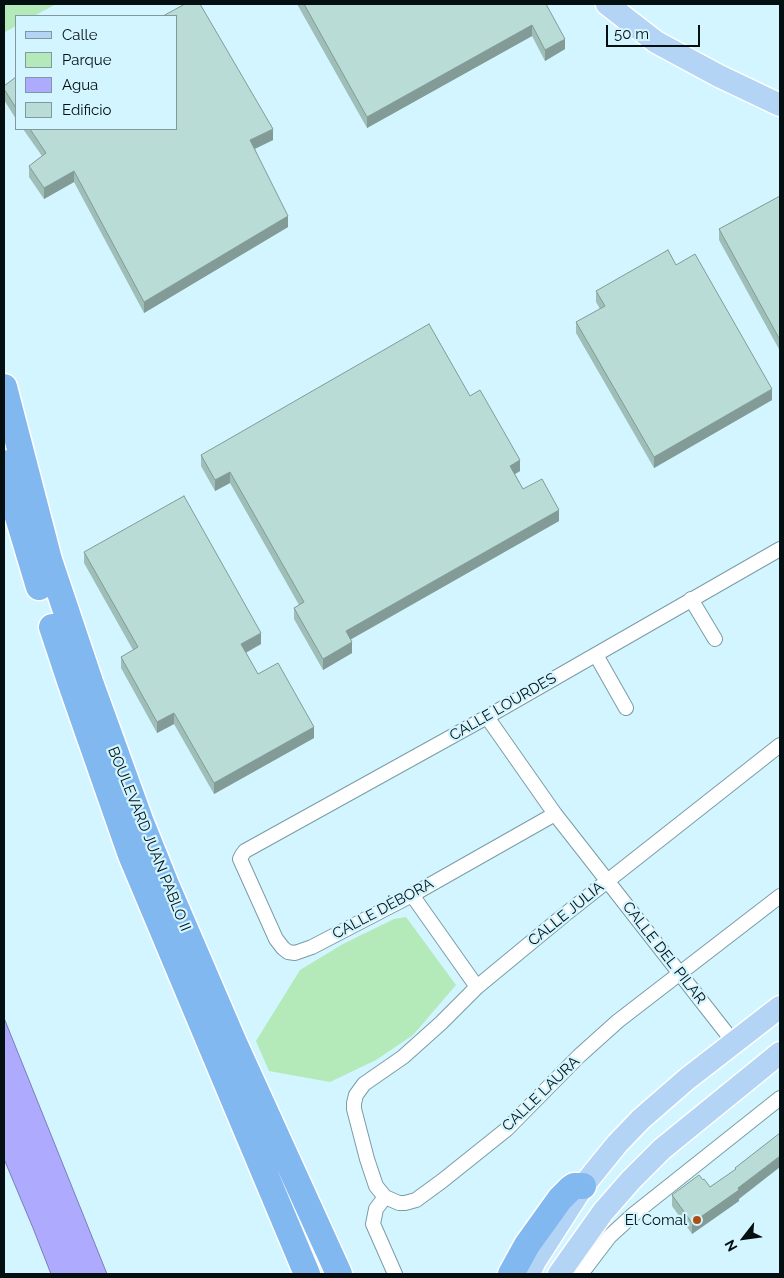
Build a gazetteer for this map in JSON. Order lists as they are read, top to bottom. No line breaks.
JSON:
{"streets":{"highway":["BOULEVARD JUAN PABLO II"],"street":["CALLE LOURDES","CALLE DÉBORA","CALLE JULIA","CALLE DEL PILAR","CALLE LAURA"]},"crossings":[["CALLE LOURDES","CALLE DÉBORA"],["CALLE LOURDES","CALLE DEL PILAR"],["CALLE DÉBORA","CALLE DEL PILAR"],["CALLE JULIA","CALLE DEL PILAR"],["CALLE JULIA","CALLE LAURA"],["CALLE DEL PILAR","CALLE LAURA"]],"places":["El Comal"],"legend":["Calle","Parque","Agua","Edificio"],"scale_bar":"50 m","north":"bottom left"}
